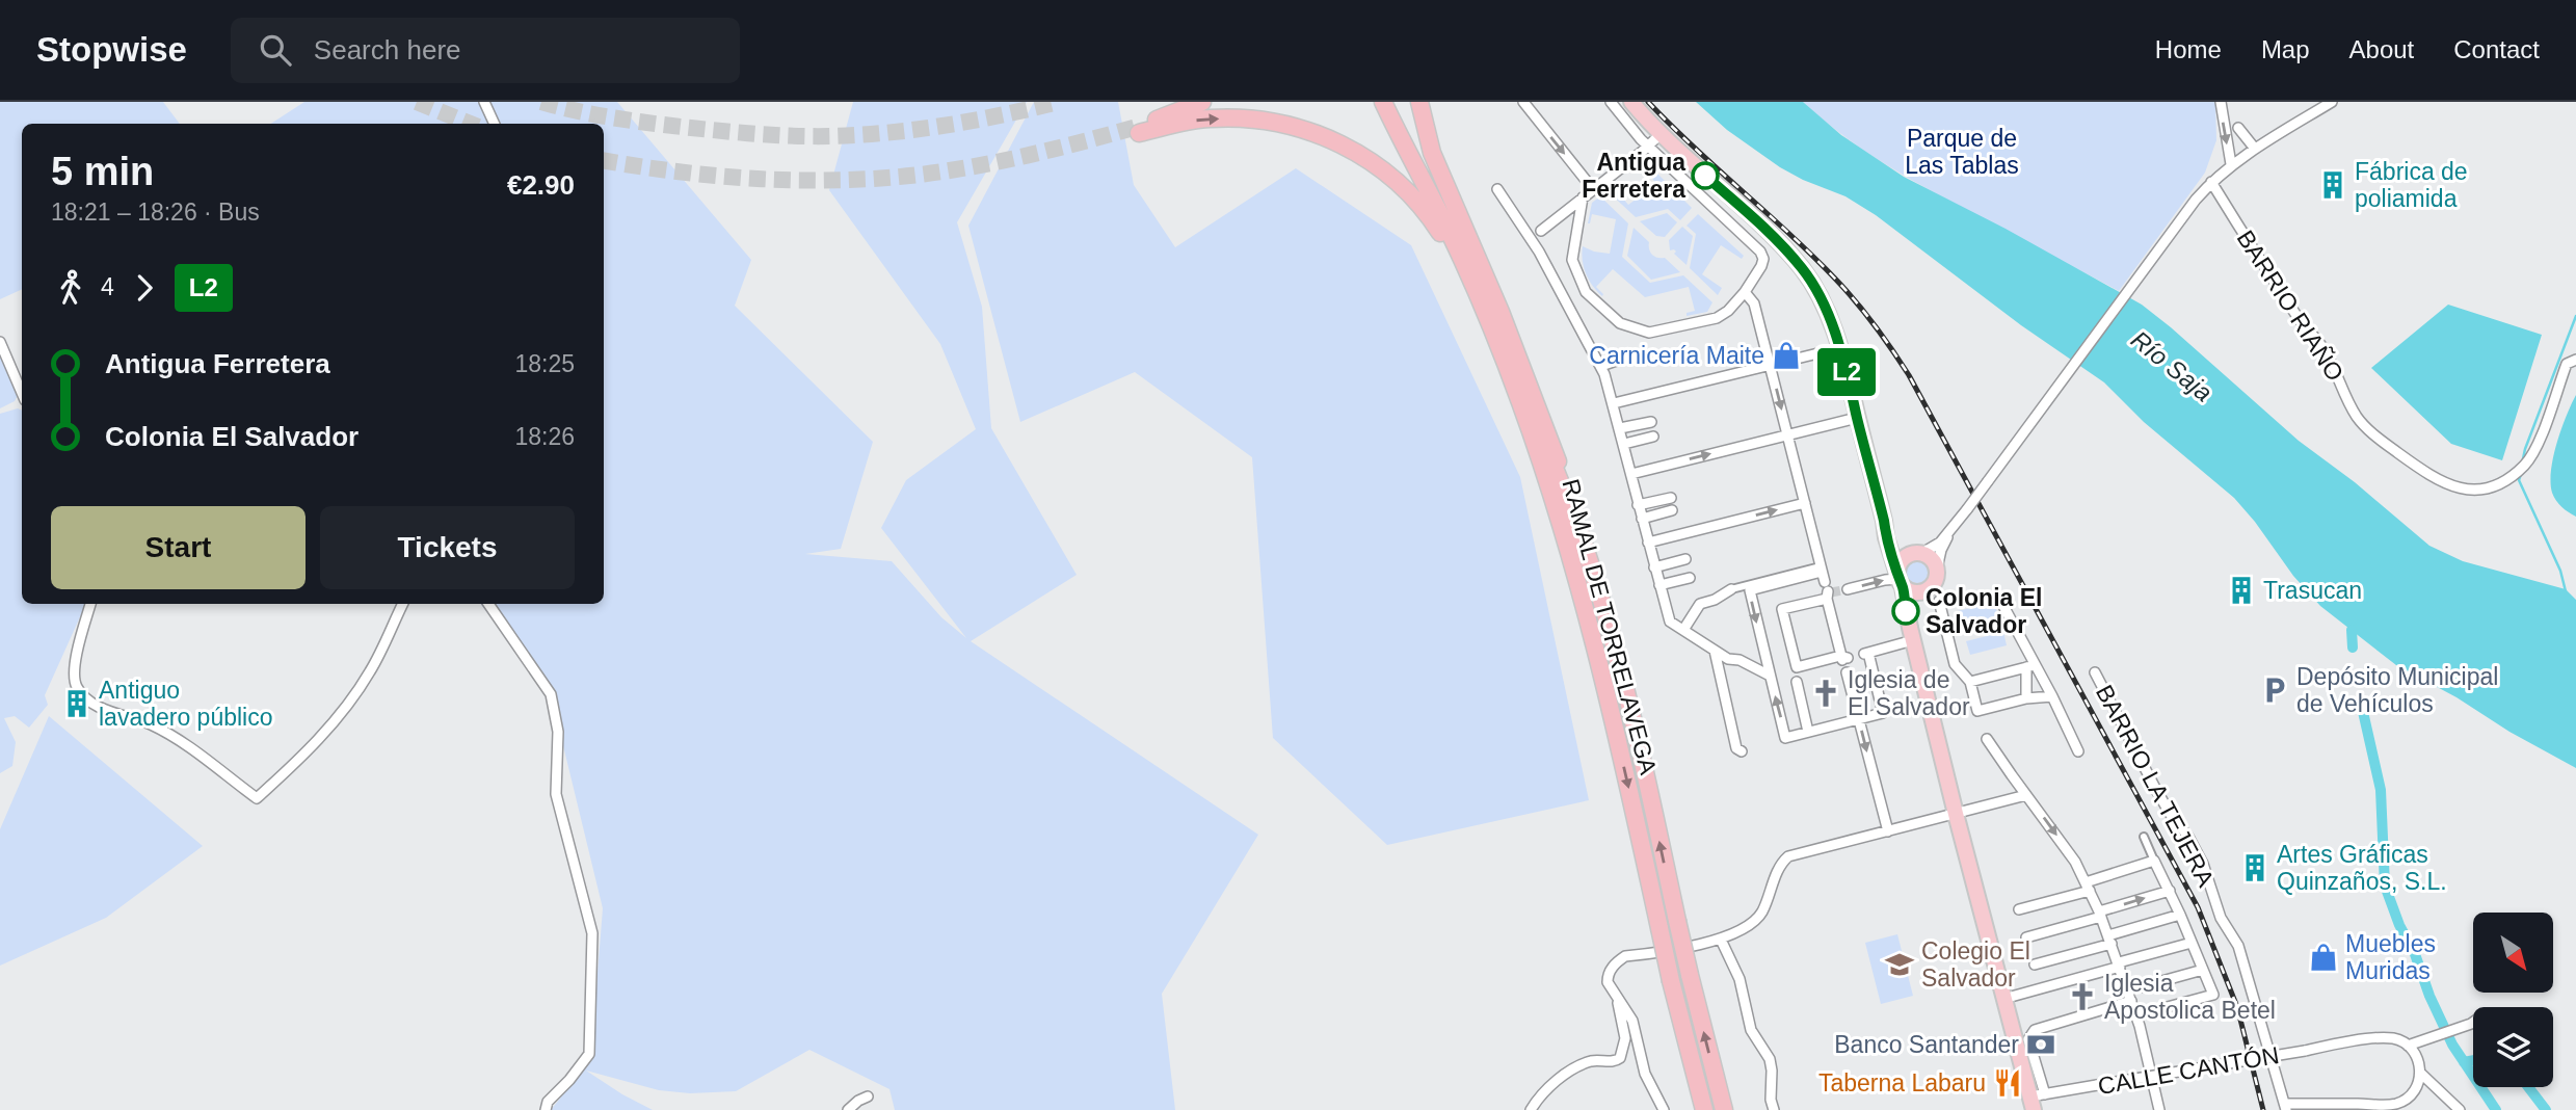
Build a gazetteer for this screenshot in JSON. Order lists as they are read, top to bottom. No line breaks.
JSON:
{"streets":{"highway":["RAMAL DE TORRELAVEGA"],"street":["BARRIO RIAÑO","BARRIO LA TEJERA","CALLE CANTÓN"]},"water":["Río Saja"],"parks":["Parque de Las Tablas"],"places":{"other":["Antigua Ferretera","Colonia El Salvador"],"building":["Fábrica de poliamida","Trasucan","Antiguo lavadero público","Artes Gráficas Quinzaños, S.L."],"shop":["Carnicería Maite","Muebles Muridas"],"parking":["Depósito Municipal de Vehículos"],"church":["Iglesia de El Salvador","Iglesia Apostolica Betel"],"school or university":["Colegio El Salvador"],"bank":["Banco Santander"],"restaurant":["Taberna Labaru"]},"lines":["bus line L2"],"north":"bottom right","page":{"header":"Stopwise","search":"Search here","nav":["Home","Map","About","Contact"],"on_map":"L2","heading":["5 min","18:21 – 18:26 · Bus","€2.90"],"legs":["4","L2"],"list":[{"name":"Antigua Ferretera","value":"18:25"},{"name":"Colonia El Salvador","value":"18:26"}],"buttons":["Start","Tickets"]}}
